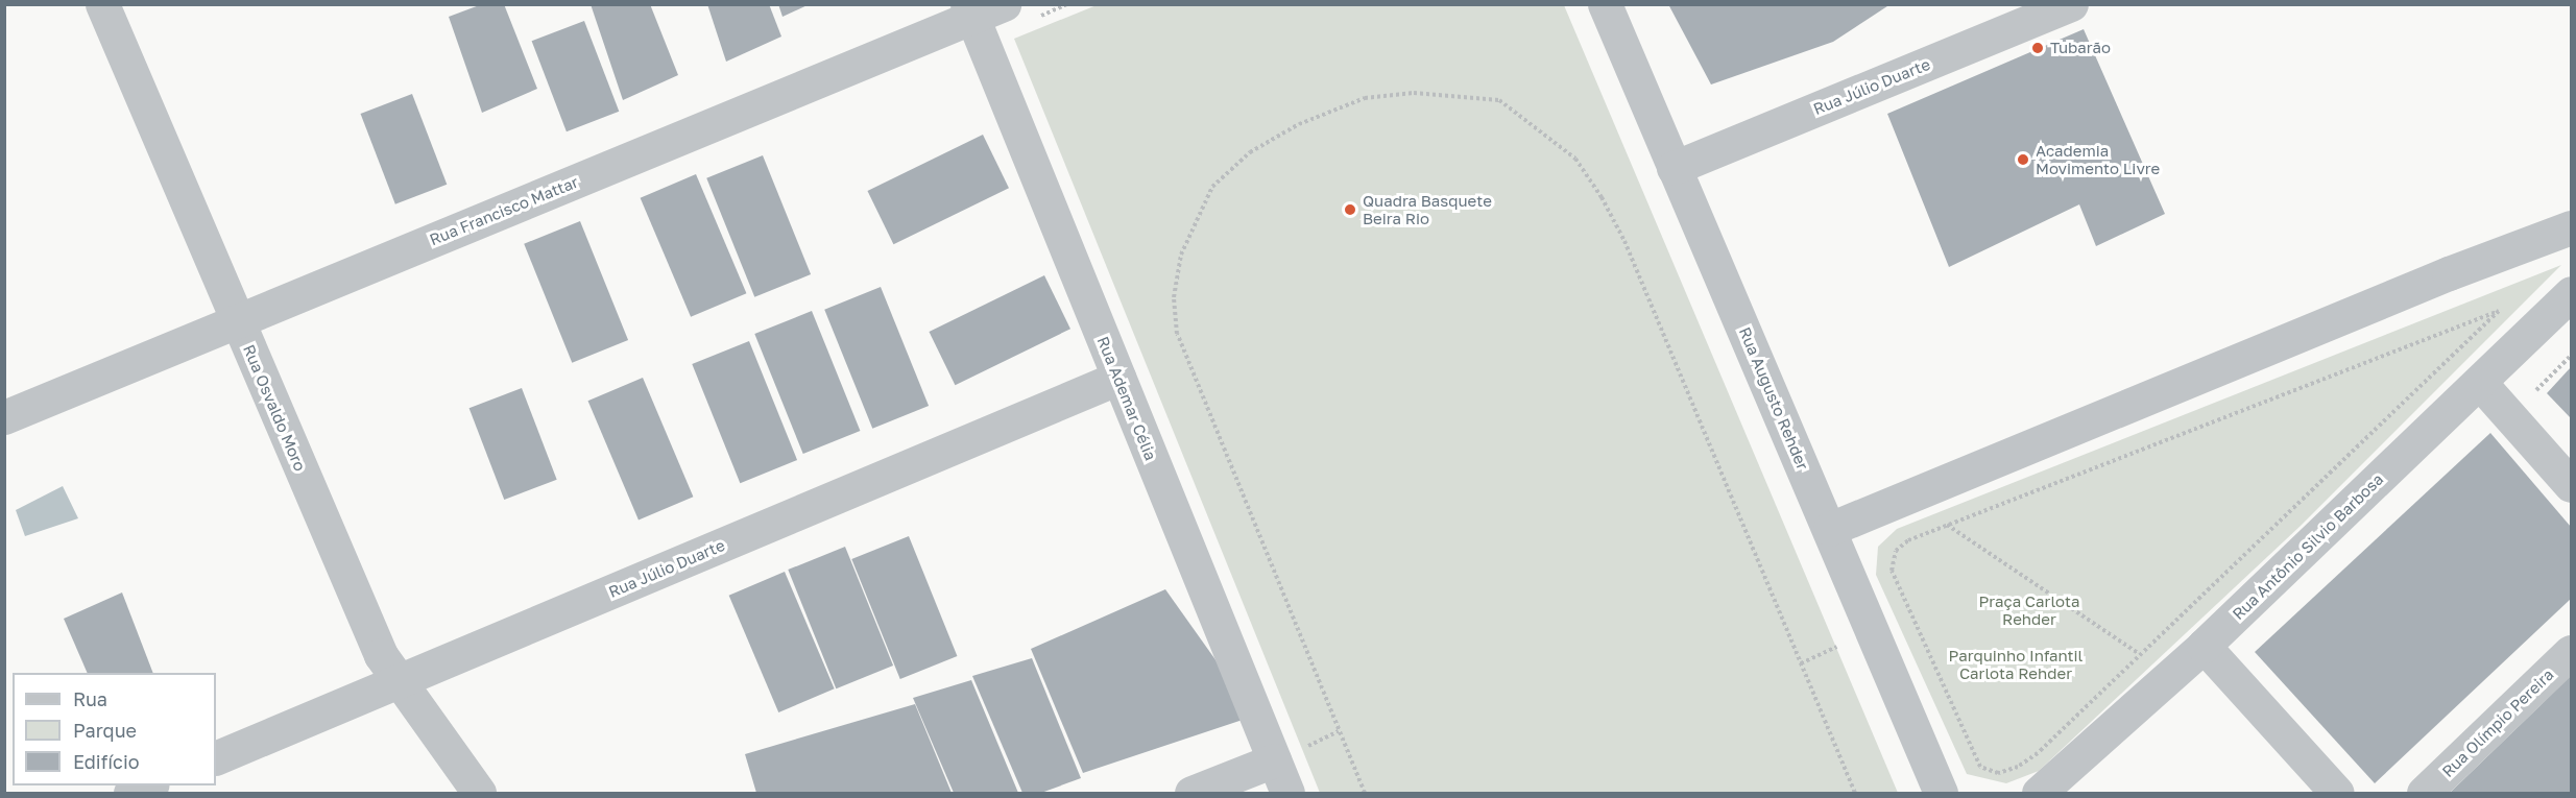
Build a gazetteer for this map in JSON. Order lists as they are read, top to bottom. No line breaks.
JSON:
{"streets":{"street":["Rua Júlio Duarte","Rua Francisco Mattar","Rua Ademar Célia","Rua Augusto Rehder","Rua Osvaldo Moro","Rua Antônio Silvio Barbosa","Rua Olímpio Pereira"]},"crossings":[["Rua Júlio Duarte","Rua Ademar Célia"],["Rua Júlio Duarte","Rua Augusto Rehder"],["Rua Júlio Duarte","Rua Osvaldo Moro"],["Rua Francisco Mattar","Rua Ademar Célia"],["Rua Francisco Mattar","Rua Osvaldo Moro"]],"parks":["Praça Carlota Rehder","Parquinho Infantil Carlota Rehder"],"places":["Tubarão","Academia Movimento Livre","Quadra Basquete Beira Rio"],"legend":["Rua","Parque","Edifício"]}
